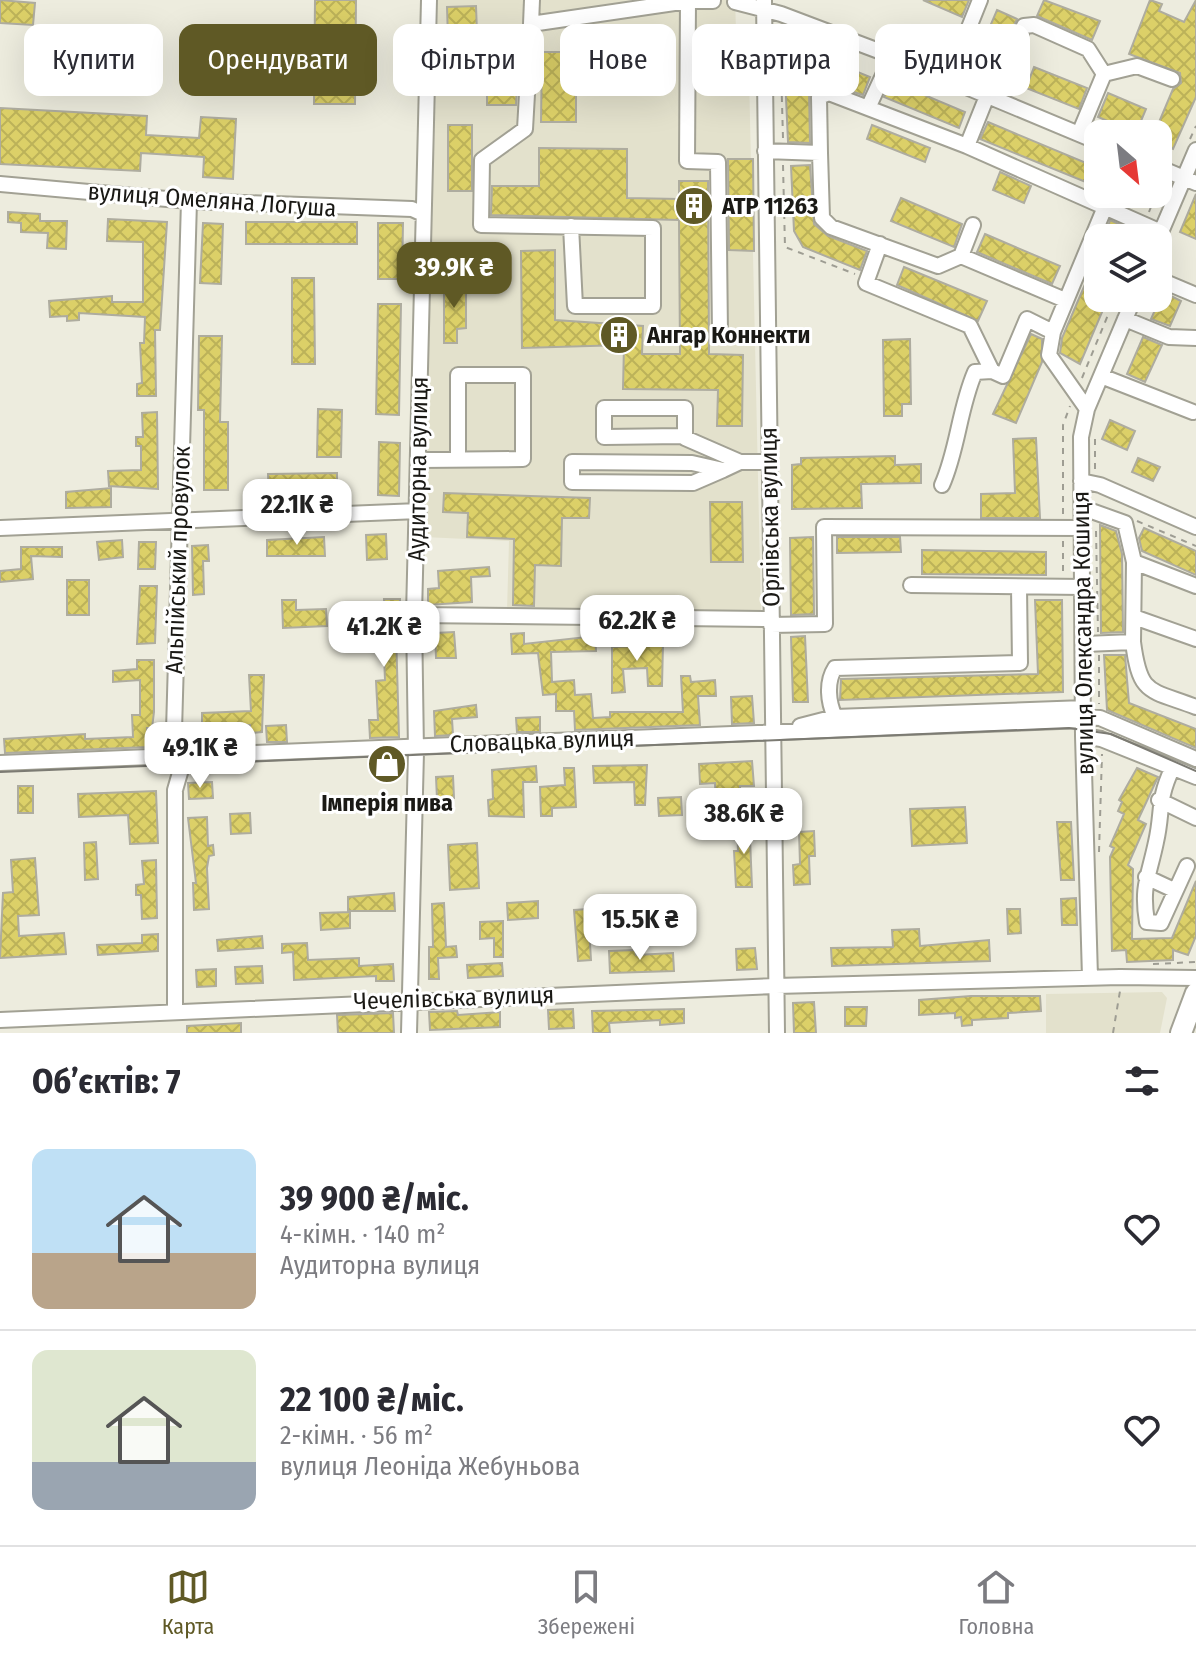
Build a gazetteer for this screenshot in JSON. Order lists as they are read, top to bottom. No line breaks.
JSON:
{"streets":{"street":["вулиця Омеляна Логуша","Аудиторна вулиця","Орлівська вулиця","Альпійський провулок","вулиця Олександра Кошиця","Словацька вулиця","Чечелівська вулиця"]},"crossings":[["вулиця Омеляна Логуша","Аудиторна вулиця"],["вулиця Омеляна Логуша","Альпійський провулок"],["Аудиторна вулиця","Словацька вулиця"],["Аудиторна вулиця","Чечелівська вулиця"],["Орлівська вулиця","Словацька вулиця"],["Орлівська вулиця","Чечелівська вулиця"],["Альпійський провулок","Словацька вулиця"],["Альпійський провулок","Чечелівська вулиця"],["вулиця Олександра Кошиця","Словацька вулиця"],["вулиця Олександра Кошиця","Чечелівська вулиця"]],"places":{"building":["ATP 11263","Ангар Коннекти"],"shop":["Імперія пива"]},"north":"bottom right","page":{"chip":["Купити","Орендувати","Фільтри","Нове","Квартира","Будинок"],"price":["39.9K ₴","22.1K ₴","62.2K ₴","41.2K ₴","49.1K ₴","38.6K ₴","15.5K ₴"],"heading":"Об’єктів: 7","list":[{"name":"39 900 ₴/міс.","note":"4-кімн. · 140 m² · Аудиторна вулиця"},{"name":"22 100 ₴/міс.","note":"2-кімн. · 56 m² · вулиця Леоніда Жебуньова"}],"tabs":["Карта","Збережені","Головна"]}}
